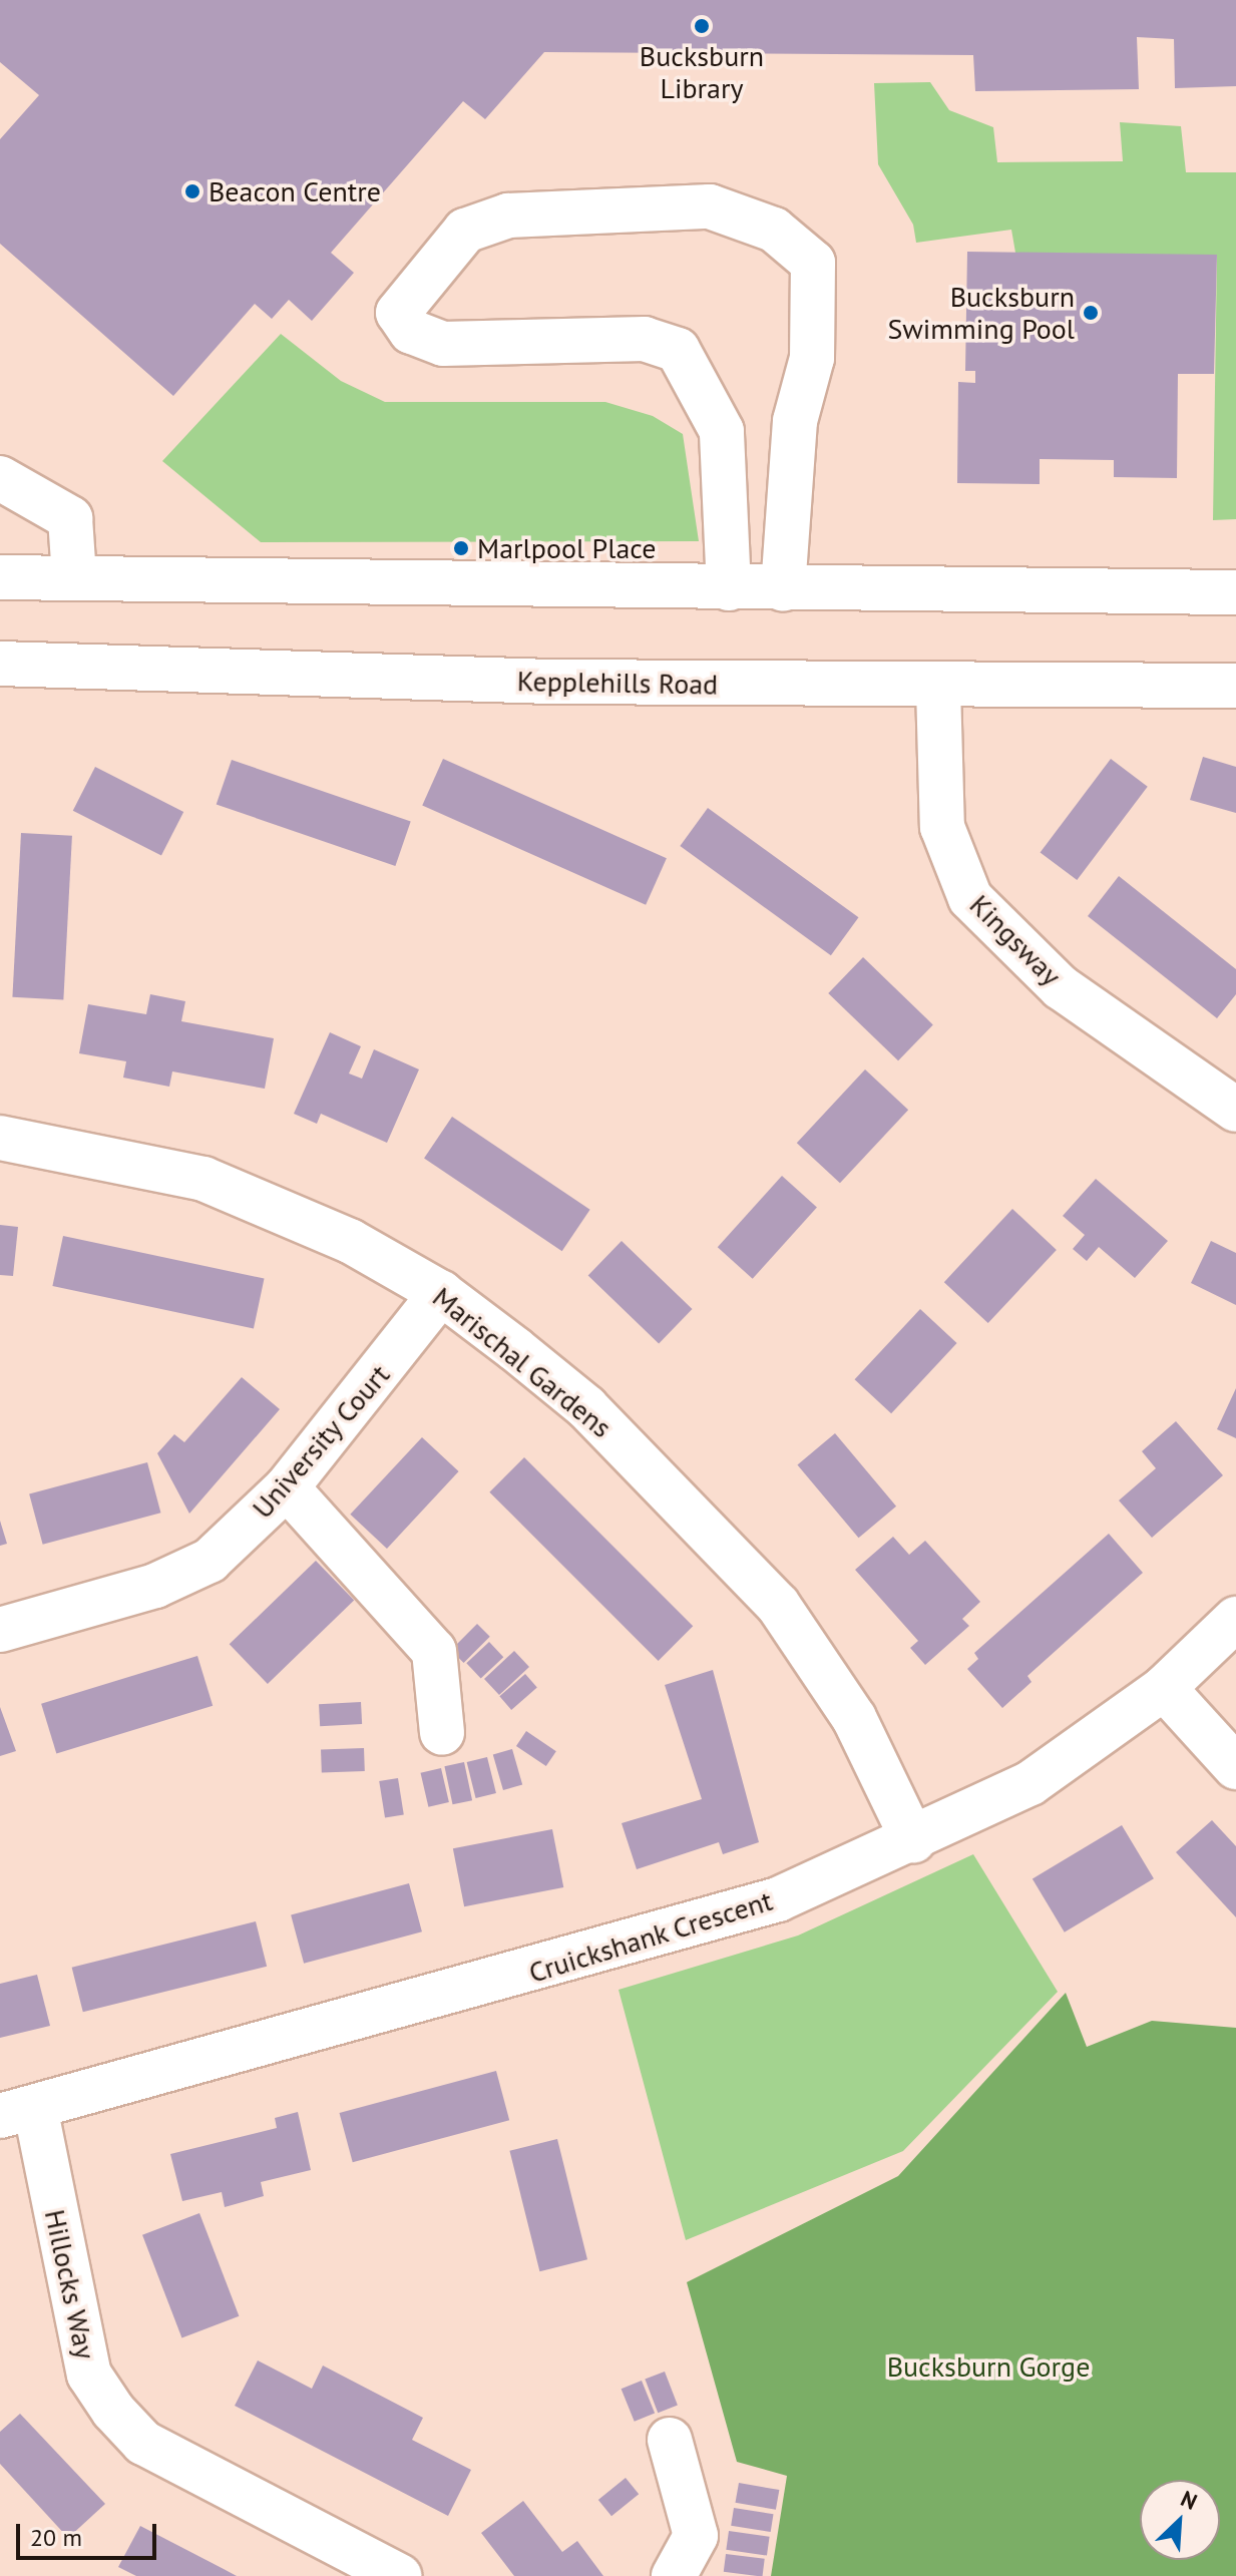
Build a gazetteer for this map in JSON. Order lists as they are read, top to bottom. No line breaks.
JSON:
{"streets":{"street":["Kepplehills Road","Kingsway","Marischal Gardens","University Court","Cruickshank Crescent","Hillocks Way"]},"crossings":[["Kepplehills Road","Kingsway"],["Marischal Gardens","University Court"],["Marischal Gardens","Cruickshank Crescent"],["Cruickshank Crescent","Hillocks Way"]],"parks":["Bucksburn Gorge"],"places":["Bucksburn Library","Beacon Centre","Bucksburn Swimming Pool","Marlpool Place"],"scale_bar":"20 m","north":"top right"}
